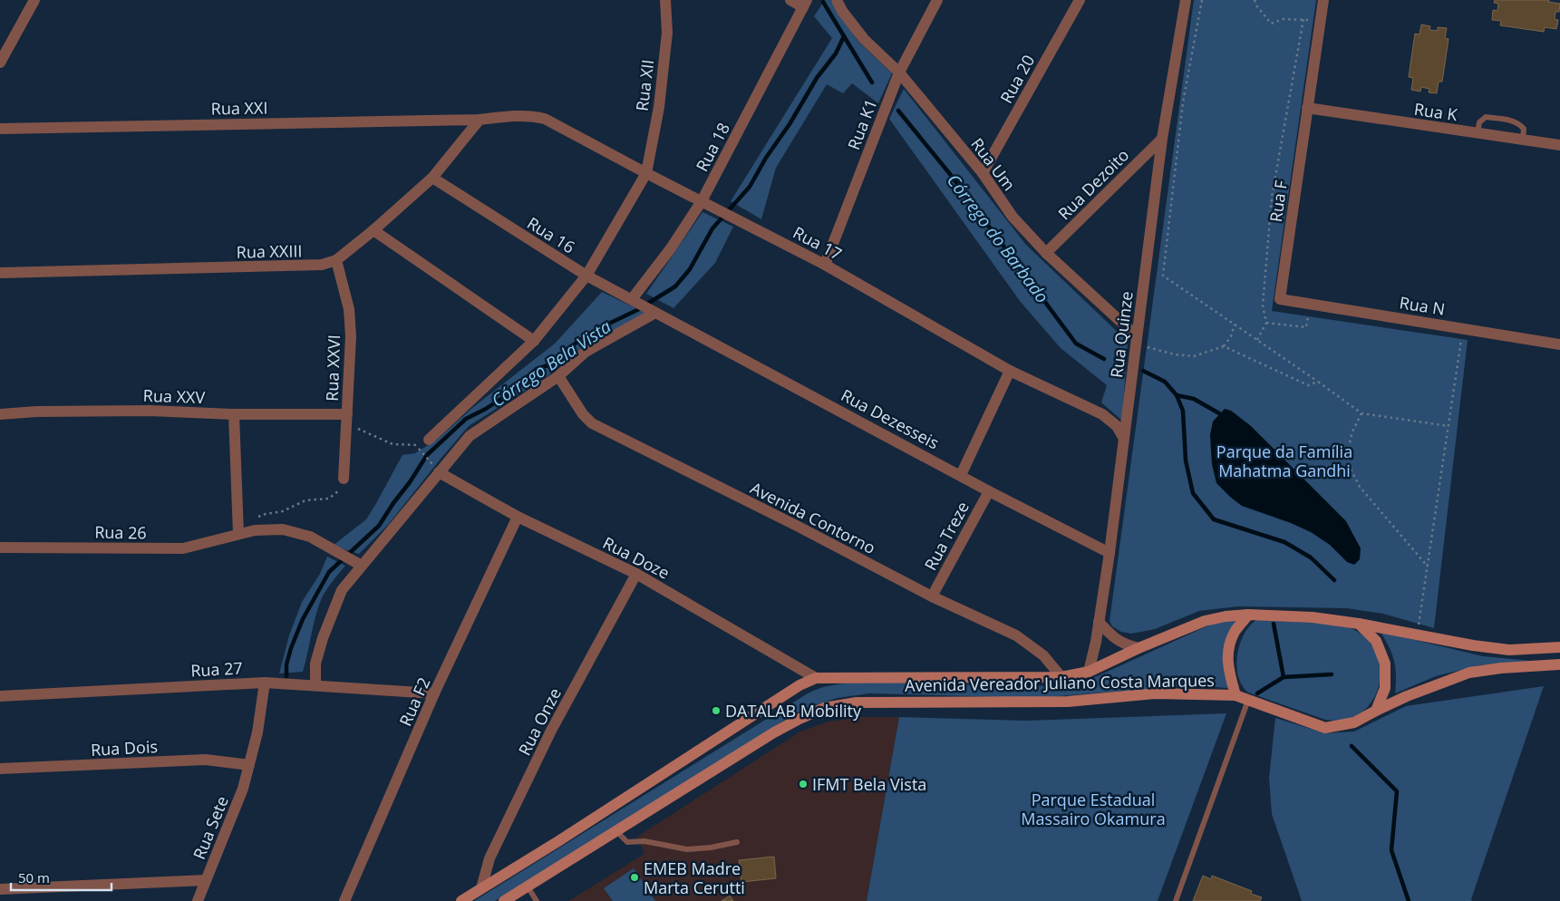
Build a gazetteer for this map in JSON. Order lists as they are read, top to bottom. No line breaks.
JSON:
{"streets":{"main road":["Avenida Vereador Juliano Costa Marques"],"street":["Rua 20","Rua XII","Rua XXI","Rua K","Rua K1","Rua 18","Rua Um","Rua Dezoito","Rua F","Rua 16","Rua 17","Rua XXIII","Rua N","Rua Quinze","Rua XXVI","Rua XXV","Rua Dezesseis","Avenida Contorno","Rua 26","Rua Treze","Rua Doze","Rua 27","Rua F2","Rua Onze","Rua Dois","Rua Sete"]},"crossings":[["Rua 20","Rua Um"],["Rua XII","Rua 17"],["Rua XXI","Rua 17"],["Rua XXI","Rua XXIII"],["Rua K","Rua F"],["Rua K1","Rua Um"],["Rua K1","Rua 17"],["Rua 18","Rua 16"],["Rua 18","Rua 17"],["Rua Um","Rua Dezoito"],["Rua Um","Rua Quinze"],["Rua Dezoito","Rua Quinze"],["Rua F","Rua N"],["Rua 16","Rua XXIII"],["Rua 16","Rua Dezesseis"],["Rua 17","Rua XXIII"],["Rua 17","Rua Quinze"],["Rua 17","Rua Treze"],["Rua XXIII","Rua XXVI"],["Rua Quinze","Rua Dezesseis"],["Rua Quinze","Avenida Vereador Juliano Costa Marques"],["Rua XXVI","Rua XXV"],["Rua Dezesseis","Rua Treze"],["Avenida Contorno","Rua Treze"],["Avenida Contorno","Avenida Vereador Juliano Costa Marques"],["Rua Doze","Avenida Vereador Juliano Costa Marques"],["Rua Doze","Rua F2"],["Rua Doze","Rua Onze"],["Rua 27","Rua F2"],["Rua 27","Rua Sete"],["Avenida Vereador Juliano Costa Marques","Rua Onze"],["Rua Dois","Rua Sete"]],"water":["Córrego do Barbado","Córrego Bela Vista"],"parks":["Parque da Família Mahatma Gandhi","Parque Estadual Massairo Okamura"],"places":["DATALAB Mobility","IFMT Bela Vista","EMEB Madre Marta Cerutti"],"scale_bar":"50 m"}
